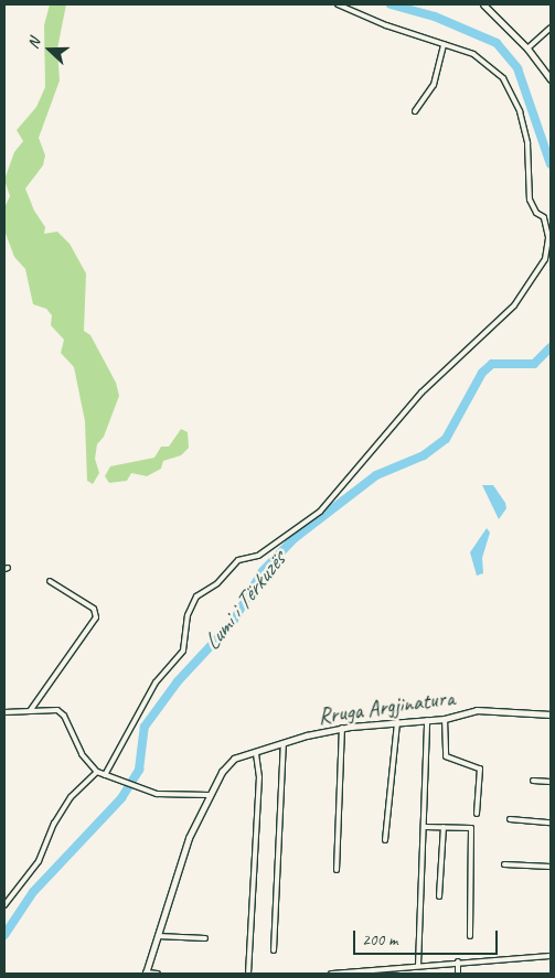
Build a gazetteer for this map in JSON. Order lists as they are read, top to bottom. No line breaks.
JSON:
{"streets":{"street":["Rruga Argjinatura"]},"water":["Lumi i Tërkuzës"],"scale_bar":"200 m","north":"left"}
